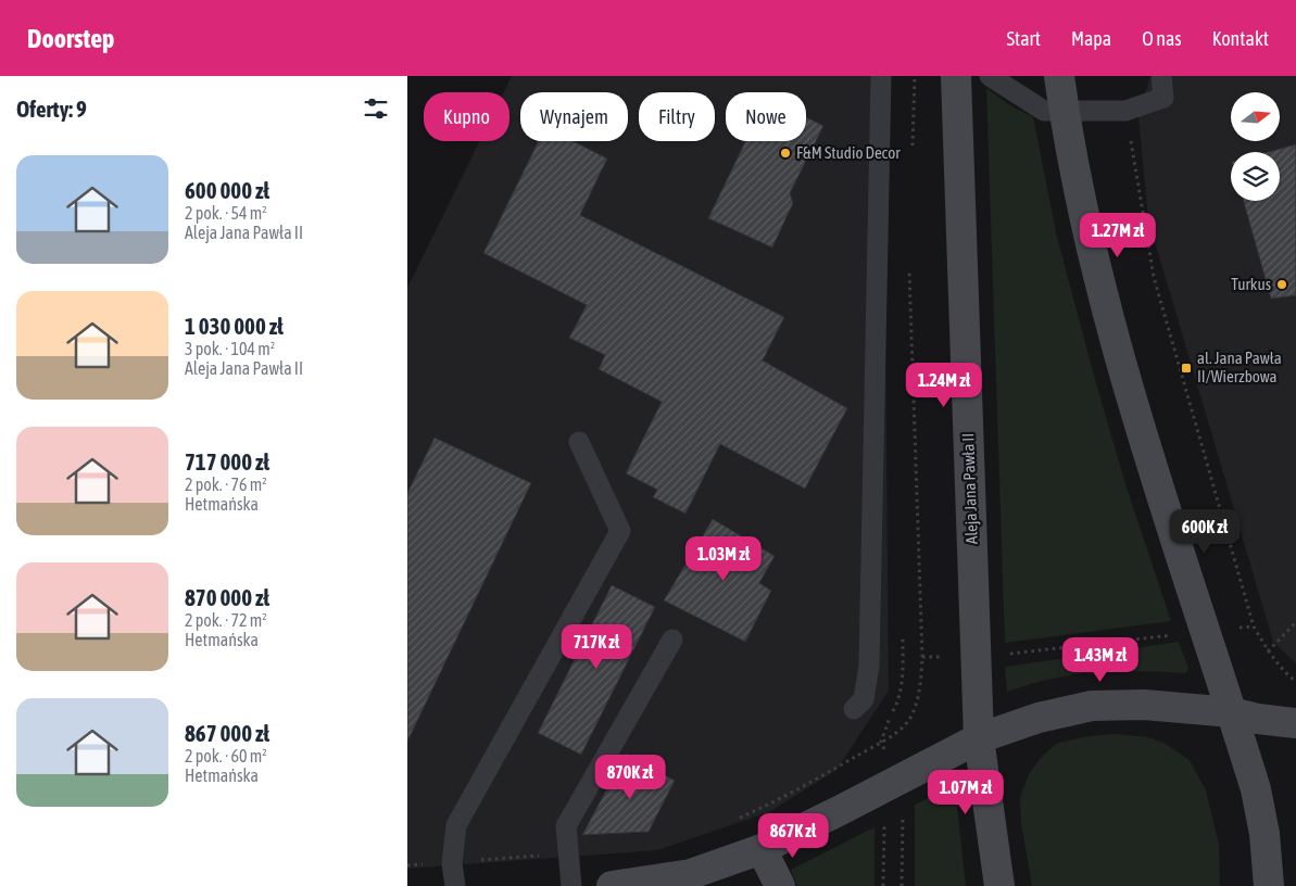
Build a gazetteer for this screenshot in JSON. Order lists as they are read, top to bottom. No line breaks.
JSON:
{"streets":{"main road":["Aleja Jana Pawła II"]},"places":{"other":["F&M Studio Decor","Turkus"],"transit":["al. Jana Pawła II/Wierzbowa"]},"north":"right","page":{"header":"Doorstep","nav":["Start","Mapa","O nas","Kontakt"],"heading":"Oferty: 9","chip":["Kupno","Wynajem","Filtry","Nowe"],"list":[{"name":"600 000 zł","note":"2 pok. · 54 m² · Aleja Jana Pawła II"},{"name":"1 030 000 zł","note":"3 pok. · 104 m² · Aleja Jana Pawła II"},{"name":"717 000 zł","note":"2 pok. · 76 m² · Hetmańska"},{"name":"870 000 zł","note":"2 pok. · 72 m² · Hetmańska"},{"name":"867 000 zł","note":"2 pok. · 60 m² · Hetmańska"}],"price":["1.27M zł","1.24M zł","600K zł","1.03M zł","717K zł","1.43M zł","870K zł","1.07M zł","867K zł"]}}
